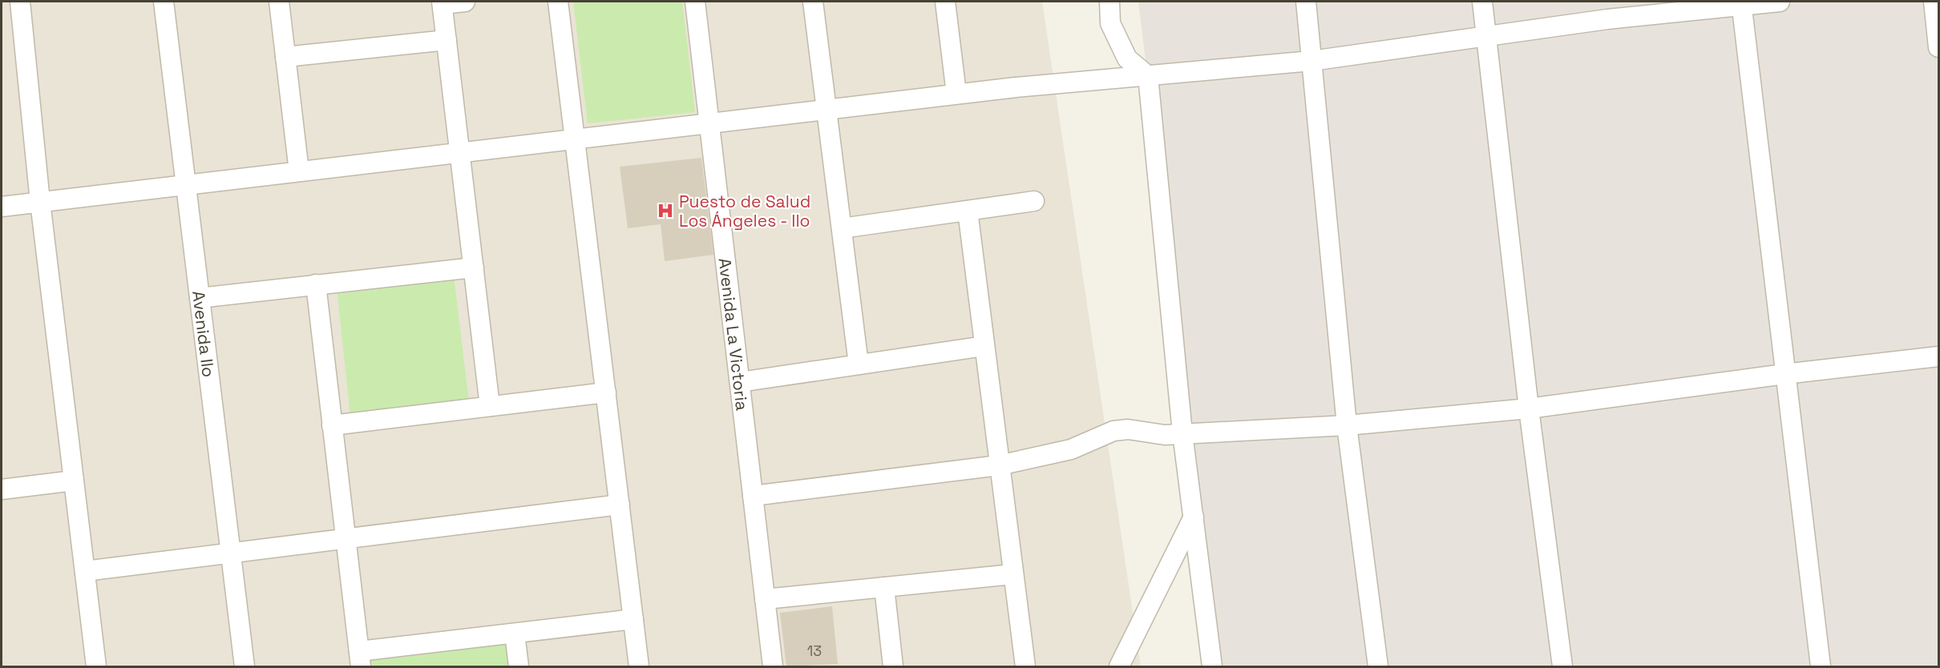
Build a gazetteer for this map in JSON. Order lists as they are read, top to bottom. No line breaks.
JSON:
{"streets":{"street":["Avenida Ilo","Avenida La Victoria"]},"places":{"hospital":["Puesto de Salud Los Ángeles - Ilo"]},"house_numbers":["13"]}
